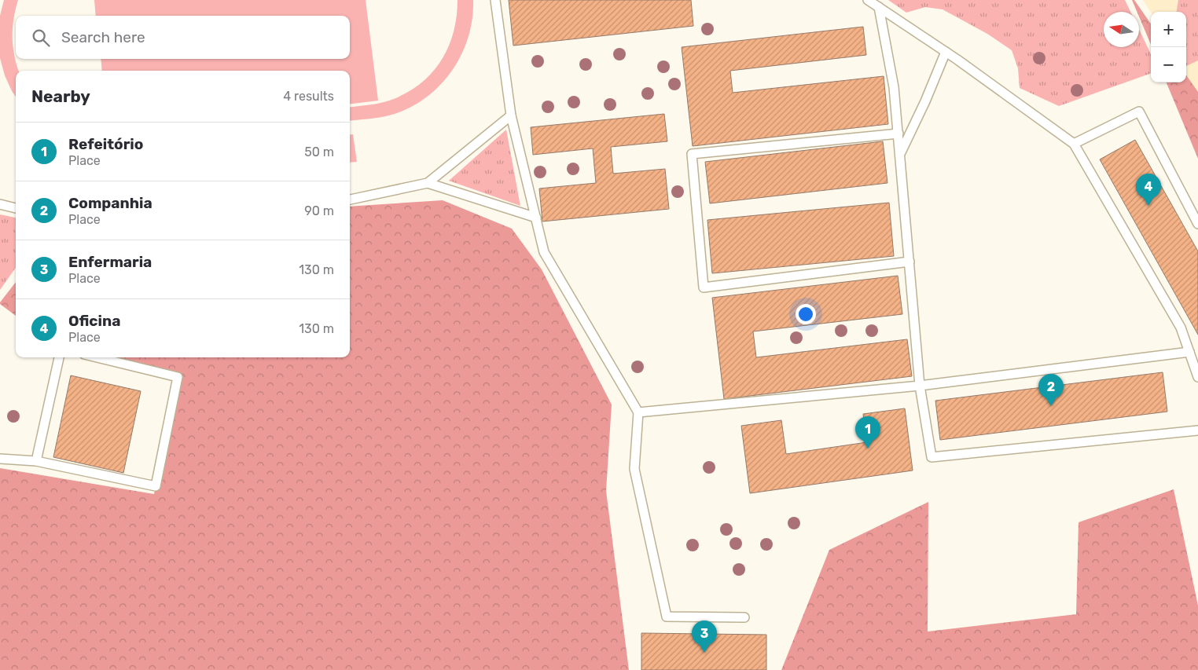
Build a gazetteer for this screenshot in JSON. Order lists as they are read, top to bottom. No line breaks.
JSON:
{"north":"left","page":{"map_buttons":["+","−"],"search":"Search here","heading":["Nearby","4 results"],"list":[{"mark":"1","name":"Refeitório","note":"Place","value":"50 m"},{"mark":"2","name":"Companhia","note":"Place","value":"90 m"},{"mark":"3","name":"Enfermaria","note":"Place","value":"130 m"},{"mark":"4","name":"Oficina","note":"Place","value":"130 m"}],"pins":["4","2","1","3"]}}
